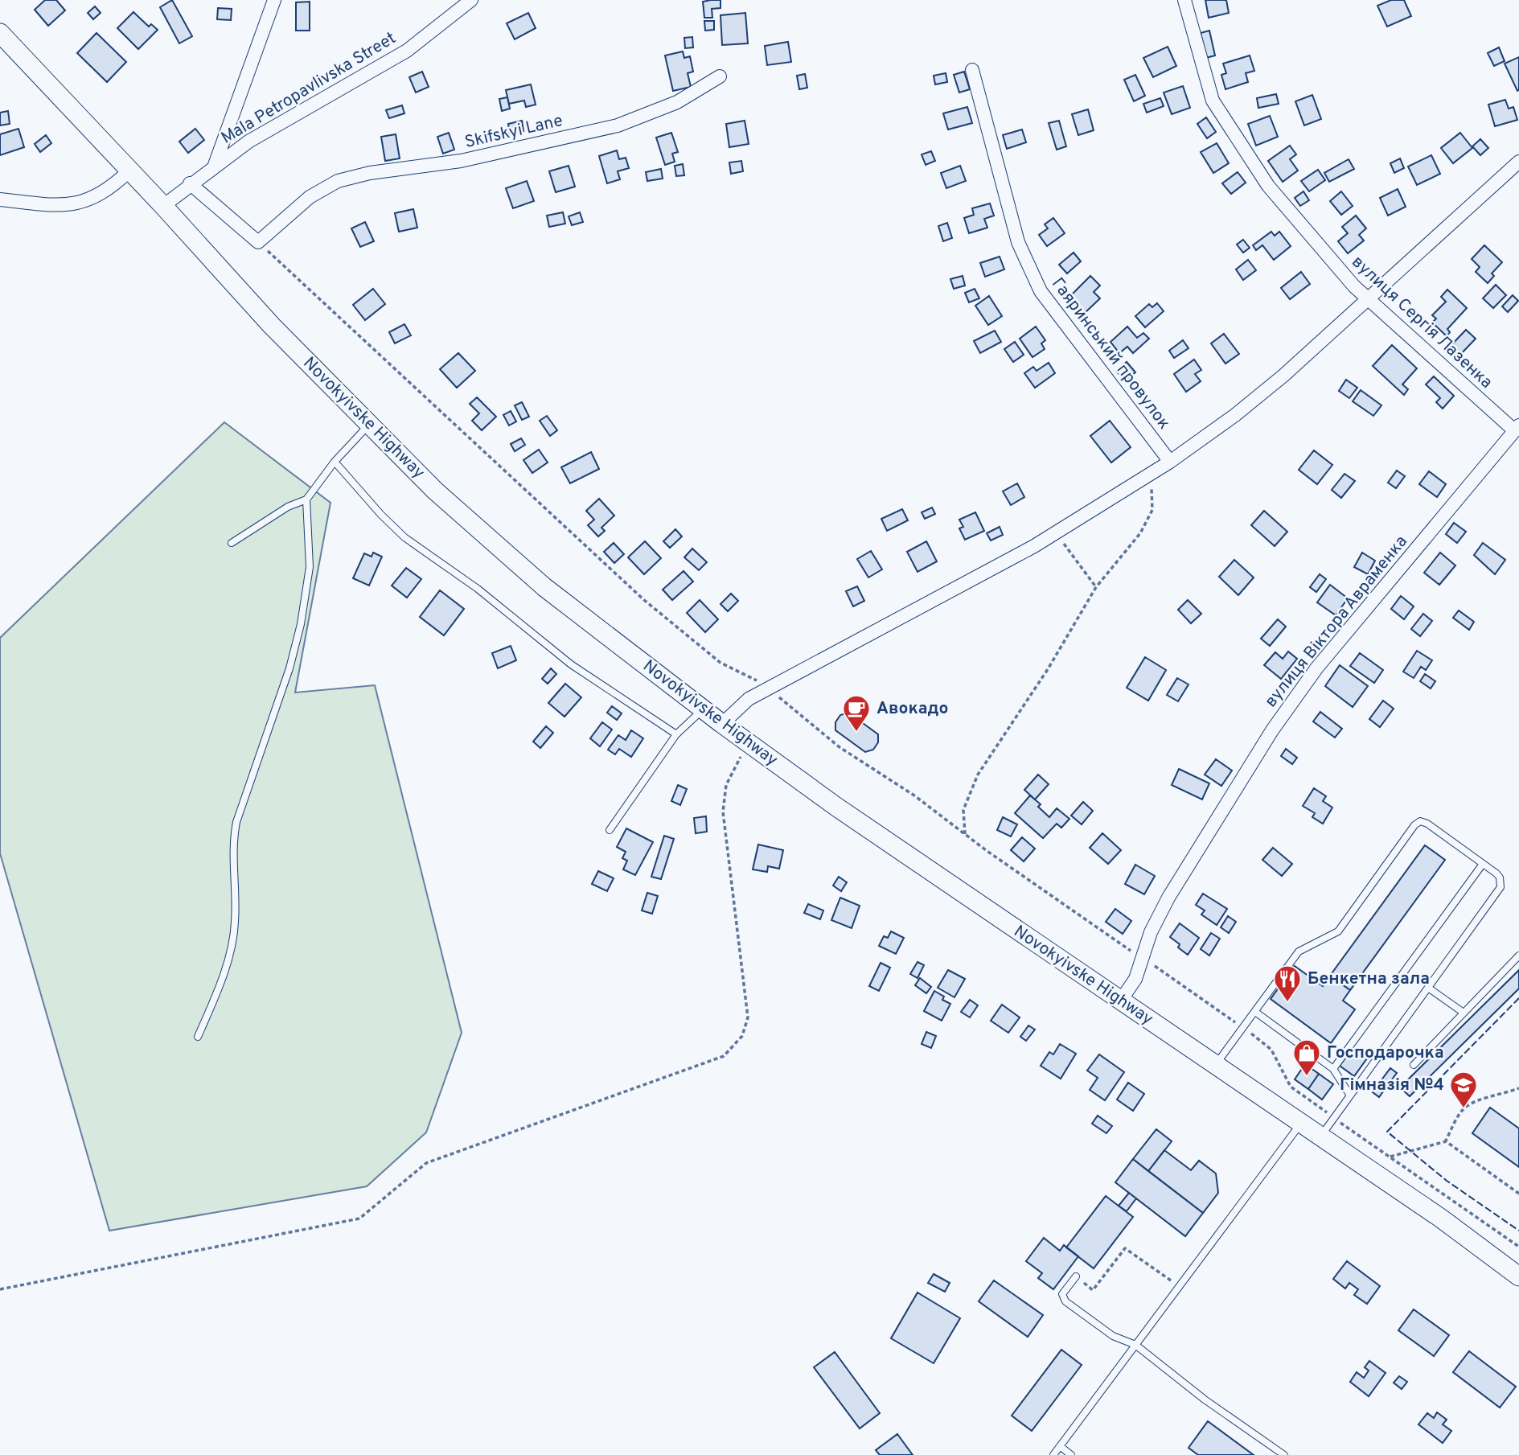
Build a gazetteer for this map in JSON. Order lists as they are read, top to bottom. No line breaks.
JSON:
{"streets":{"main road":["Novokyivske Highway"],"street":["Mala Petropavlivska Street","Skifskyi Lane","вулиця Сергія Лазенка","Гаяринський провулок","вулиця Віктора Авраменка"]},"crossings":[["Mala Petropavlivska Street","Novokyivske Highway"],["вулиця Сергія Лазенка","вулиця Віктора Авраменка"],["Novokyivske Highway","вулиця Віктора Авраменка"]],"places":{"cafe":["Авокадо"],"restaurant":["Бенкетна зала"],"shop":["Господарочка"],"school or university":["Гімназія №4"]}}
